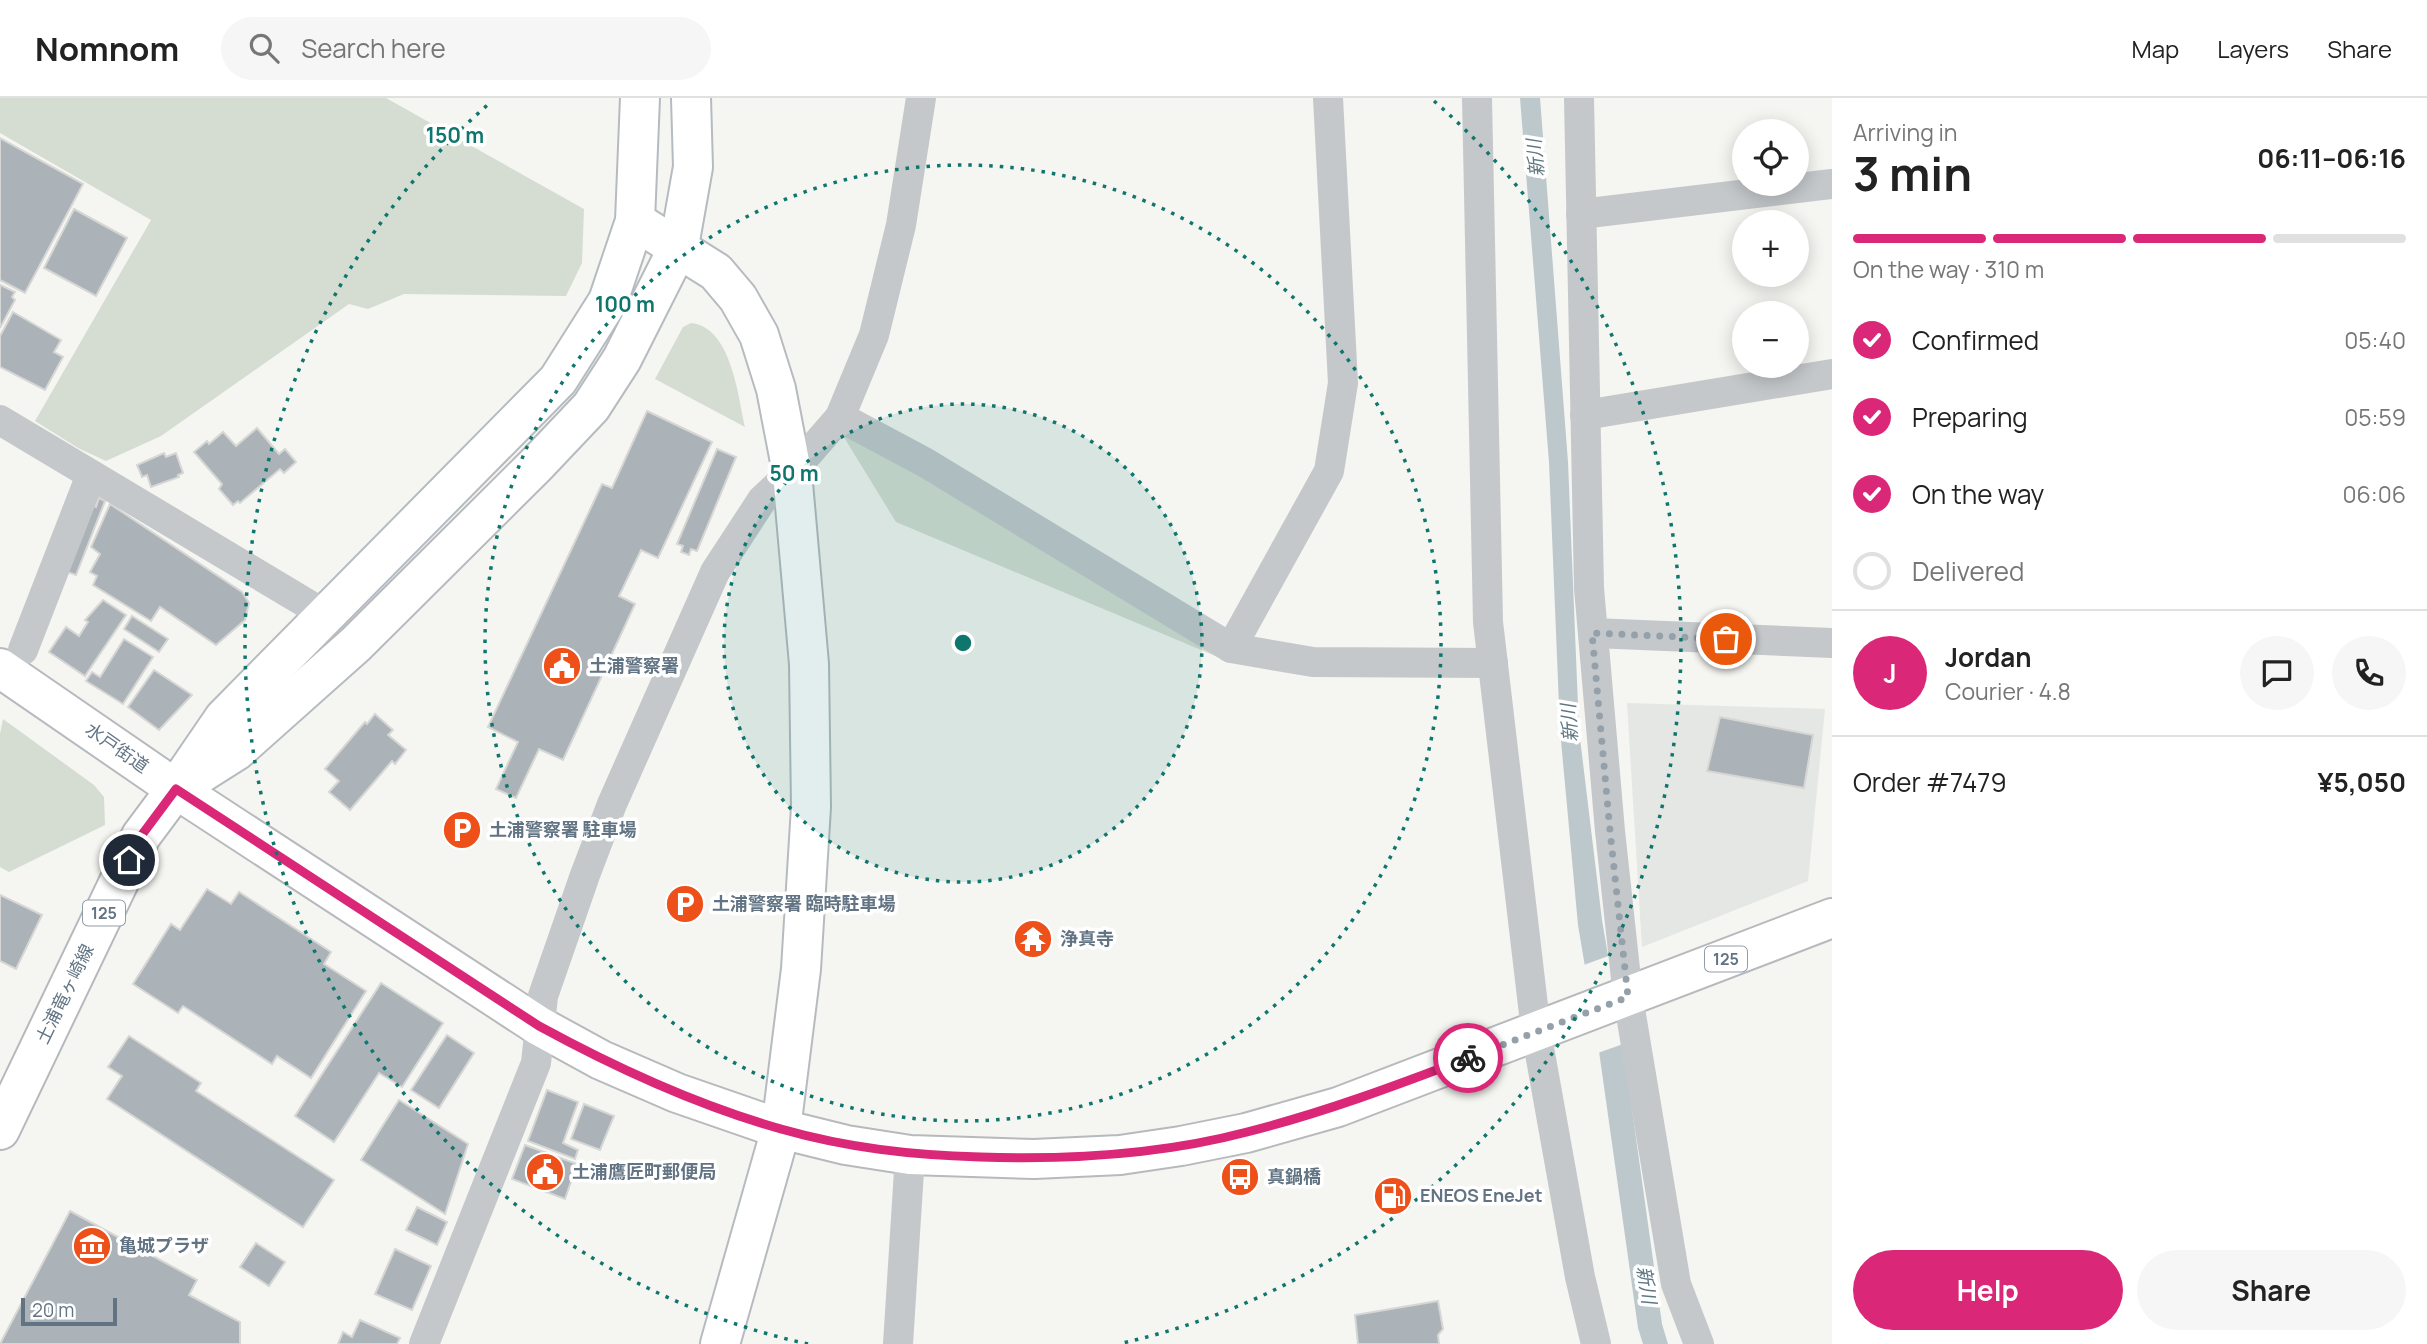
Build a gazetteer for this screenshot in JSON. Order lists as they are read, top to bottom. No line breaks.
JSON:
{"streets":{"main road":["水戸街道","125","土浦竜ヶ崎線"]},"crossings":[["水戸街道","土浦竜ヶ崎線"]],"water":["新川"],"places":{"public building":["土浦警察署","土浦鷹匠町郵便局"],"parking":["土浦警察署 駐車場","土浦警察署 臨時駐車場"],"temple":["浄真寺"],"bus stop":["真鍋橋"],"fuel station":["ENEOS EneJet"],"museum":["亀城プラザ"]},"scale_bar":"20 m","page":{"header":"Nomnom","search":"Search here","nav":["Map","Layers","Share"],"heading":["3 min","Arriving in","06:11–06:16"],"panel":["Jordan","Courier · 4.8","Order #7479","¥5,050"],"map_buttons":["+","−"],"bar":"On the way · 310 m","list":[["Confirmed","05:40"],["Preparing","05:59"],["On the way","06:06"],"Delivered"],"round":"J","buttons":["Help","Share"],"scale":"20 m"},"rings":["150 m","100 m","50 m"]}
